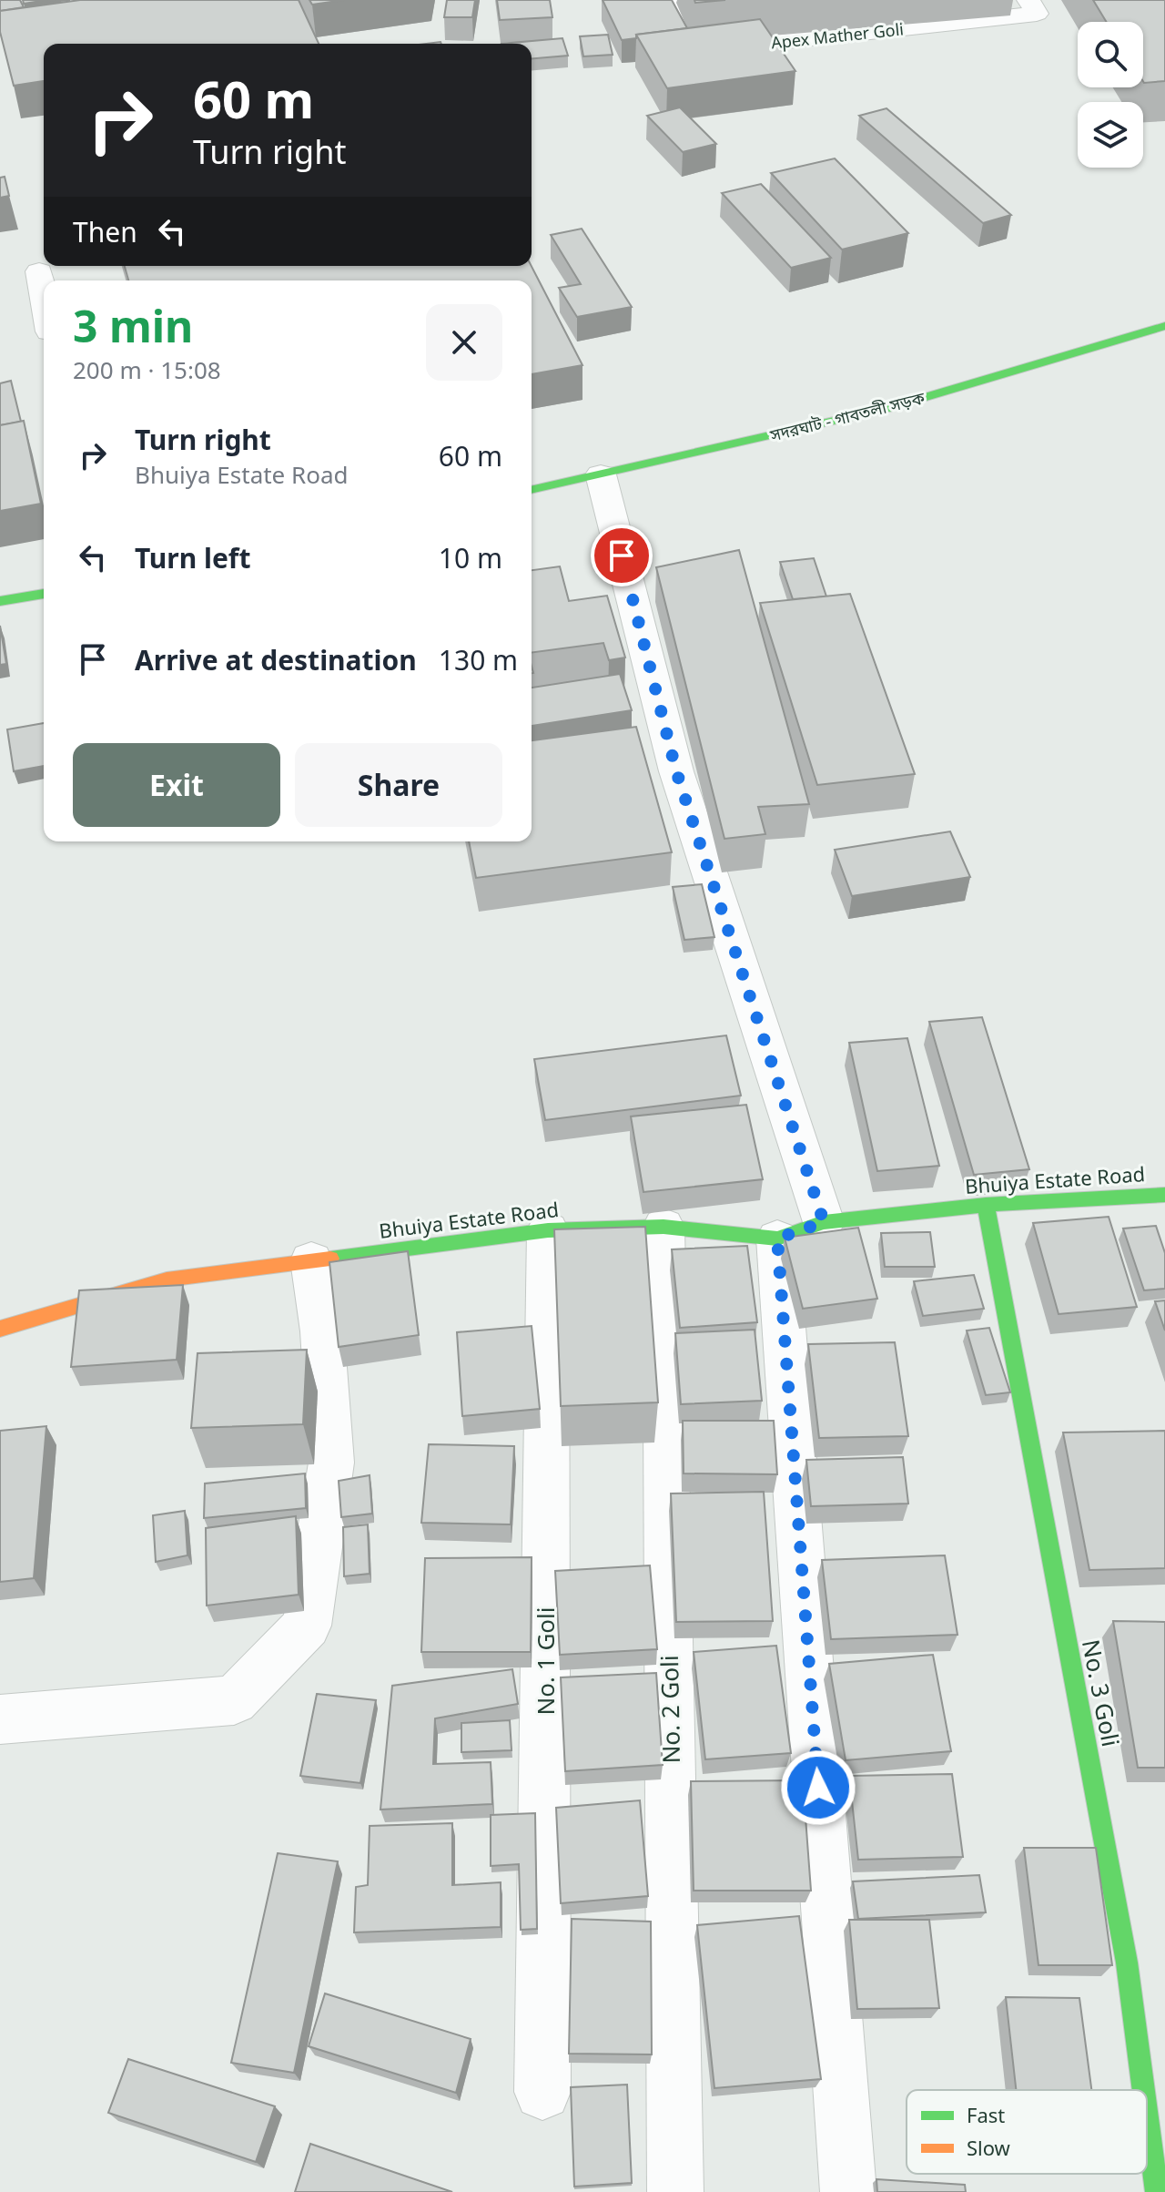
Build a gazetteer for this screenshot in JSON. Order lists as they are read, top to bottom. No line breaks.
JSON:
{"streets":{"main road":["সদরঘাট - গাবতলী সড়ক","Bhuiya Estate Road","No. 3 Goli"],"street":["Apex Mather Goli","No. 1 Goli","No. 2 Goli"]},"crossings":[["Bhuiya Estate Road","No. 1 Goli"],["Bhuiya Estate Road","No. 3 Goli"],["Bhuiya Estate Road","No. 2 Goli"]],"legend":["Fast","Slow"],"page":{"turn":["60 m","Turn right"],"then":"Then","heading":["3 min","200 m · 15:08"],"list":[{"name":"Turn right","note":"Bhuiya Estate Road","value":"60 m"},{"name":"Turn left","value":"10 m"},{"name":"Arrive at destination","value":"130 m"}],"buttons":["Exit","Share"]}}
